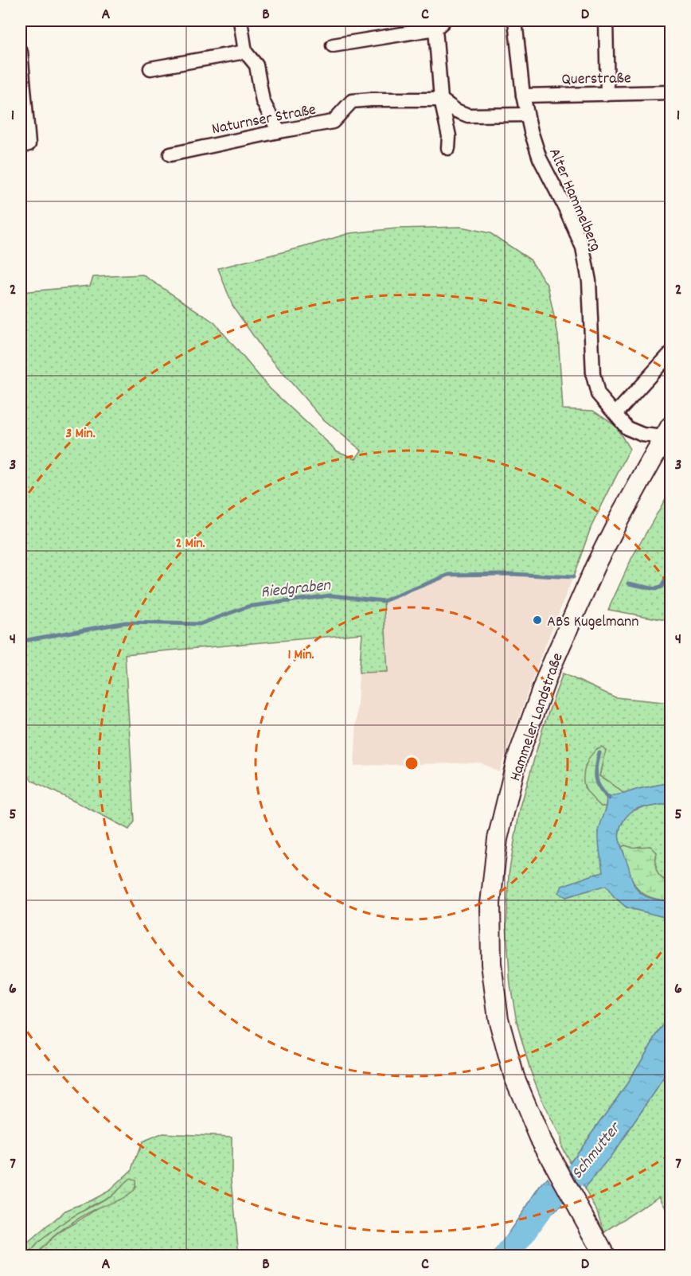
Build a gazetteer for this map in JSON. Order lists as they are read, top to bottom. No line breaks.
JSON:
{"streets":{"main road":["Hammeler Landstraße"],"street":["Querstraße","Naturnser Straße","Alter Hammelberg"]},"crossings":[["Querstraße","Alter Hammelberg"],["Alter Hammelberg","Hammeler Landstraße"]],"water":["Riedgraben","Schmutter"],"places":["ABS Kugelmann"],"grid":{"columns":["A","B","C","D"],"rows":["1","2","3","4","5","6","7"]},"rings":["3 Min.","2 Min.","1 Min."]}
